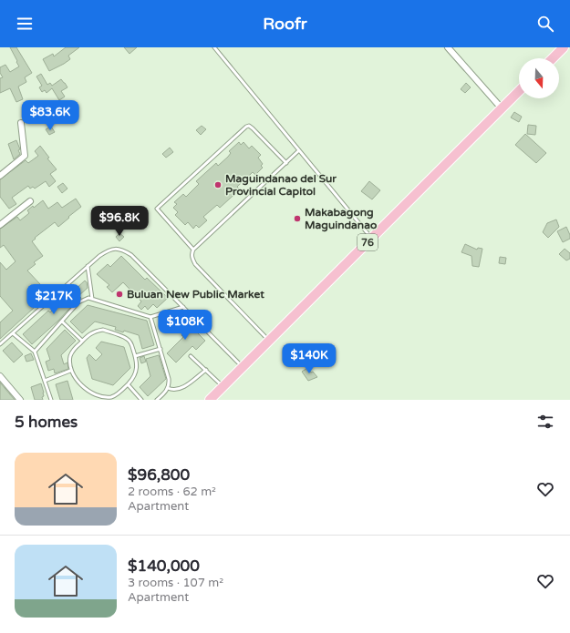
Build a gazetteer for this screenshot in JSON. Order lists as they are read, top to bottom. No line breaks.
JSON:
{"streets":{"highway":["76"]},"places":["Maguindanao del Sur Provincial Capitol","Makabagong Maguindanao","Buluan New Public Market"],"north":"bottom","page":{"header":"Roofr","price":["$83.6K","$96.8K","$217K","$108K","$140K"],"heading":"5 homes","list":[{"name":"$96,800","note":"2 rooms · 62 m² · Apartment"},{"name":"$140,000","note":"3 rooms · 107 m² · Apartment"}]}}
